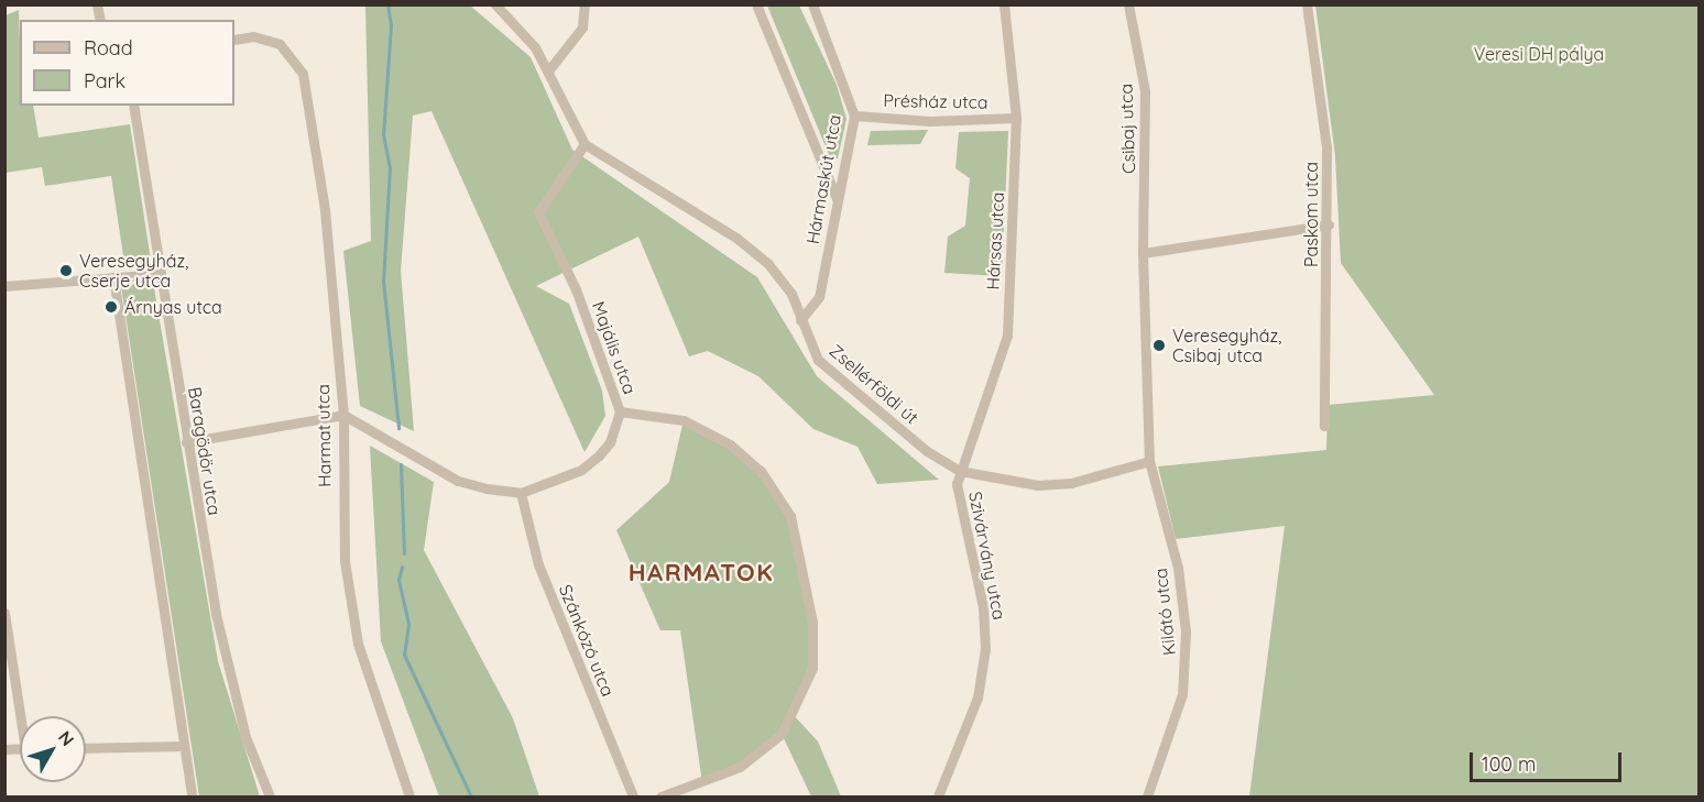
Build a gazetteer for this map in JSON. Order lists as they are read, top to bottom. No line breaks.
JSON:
{"streets":{"street":["Présház utca","Csibaj utca","Hármaskút utca","Paskom utca","Hársas utca","Majális utca","Zsellérföldi út","Harmat utca","Baragödör utca","Szivárvány utca","Kilátó utca","Szánkózó utca"]},"crossings":[["Présház utca","Hármaskút utca"],["Présház utca","Hársas utca"],["Csibaj utca","Zsellérföldi út"],["Csibaj utca","Kilátó utca"],["Hármaskút utca","Zsellérföldi út"],["Hársas utca","Zsellérföldi út"],["Hársas utca","Szivárvány utca"],["Majális utca","Zsellérföldi út"],["Majális utca","Szánkózó utca"],["Zsellérföldi út","Szivárvány utca"],["Zsellérföldi út","Kilátó utca"]],"districts":["HARMATOK"],"parks":["Veresi DH pálya"],"places":["Veresegyház, Cserje utca","Árnyas utca","Veresegyház, Csibaj utca"],"legend":["Road","Park"],"scale_bar":"100 m","north":"top right"}
